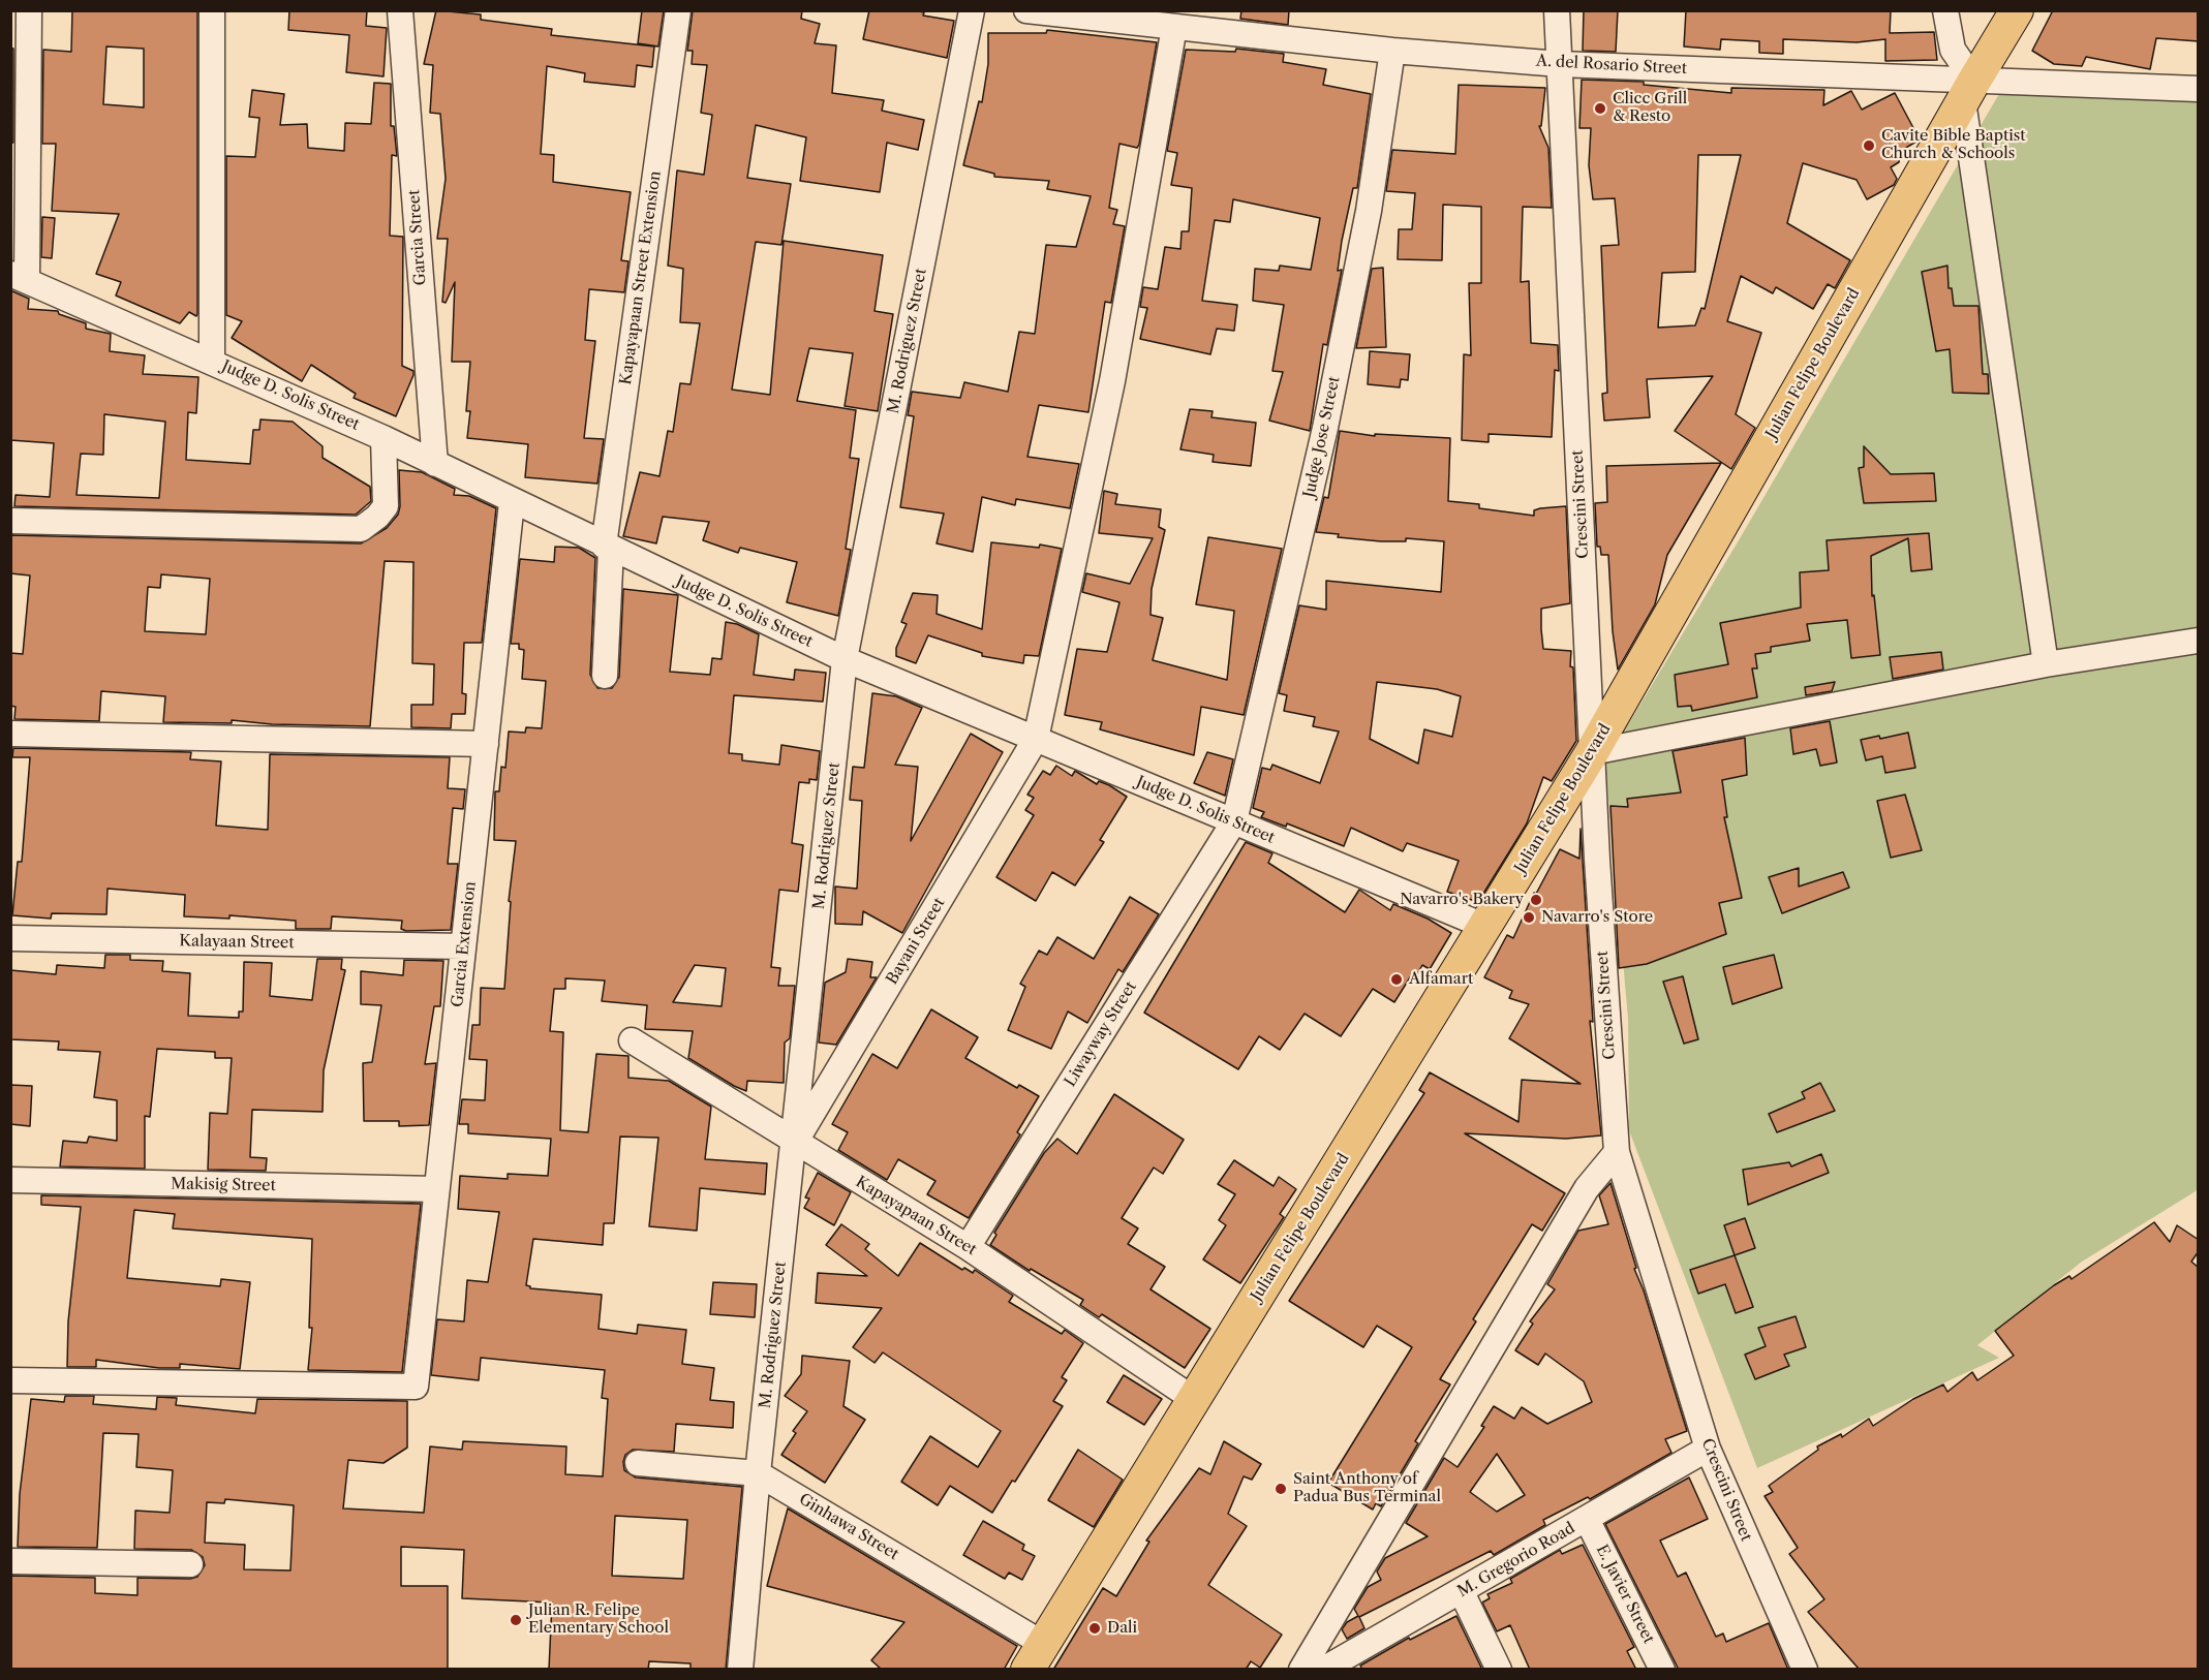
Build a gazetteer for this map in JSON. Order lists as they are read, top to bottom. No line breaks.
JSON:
{"streets":{"main road":["Julian Felipe Boulevard"],"street":["A. del Rosario Street","Garcia Street","Kapayapaan Street Extension","M. Rodriguez Street","Judge D. Solis Street","Judge Jose Street","Crescini Street","Bayani Street","Kalayaan Street","Garcia Extension","Liwayway Street","Makisig Street","Kapayapaan Street","Ginhawa Street","M. Gregorio Road","E. Javier Street"]},"crossings":[["A. del Rosario Street","Julian Felipe Boulevard"],["A. del Rosario Street","Judge Jose Street"],["A. del Rosario Street","Crescini Street"],["A. del Rosario Street","Bayani Street"],["Garcia Street","Judge D. Solis Street"],["Kapayapaan Street Extension","Judge D. Solis Street"],["M. Rodriguez Street","Judge D. Solis Street"],["M. Rodriguez Street","Bayani Street"],["M. Rodriguez Street","Kapayapaan Street"],["M. Rodriguez Street","Ginhawa Street"],["Julian Felipe Boulevard","Judge D. Solis Street"],["Julian Felipe Boulevard","Crescini Street"],["Julian Felipe Boulevard","Kapayapaan Street"],["Julian Felipe Boulevard","Ginhawa Street"],["Judge D. Solis Street","Judge Jose Street"],["Judge D. Solis Street","Bayani Street"],["Judge D. Solis Street","Garcia Extension"],["Judge D. Solis Street","Liwayway Street"],["Judge Jose Street","Liwayway Street"],["Crescini Street","M. Gregorio Road"],["Bayani Street","Kapayapaan Street"],["Kalayaan Street","Garcia Extension"],["Garcia Extension","Makisig Street"],["Liwayway Street","Kapayapaan Street"],["M. Gregorio Road","E. Javier Street"]],"places":["Clicc Grill & Resto","Cavite Bible Baptist Church & Schools","Navarro's Bakery","Navarro's Store","Alfamart","Saint Anthony of Padua Bus Terminal","Julian R. Felipe Elementary School","Dali"]}
